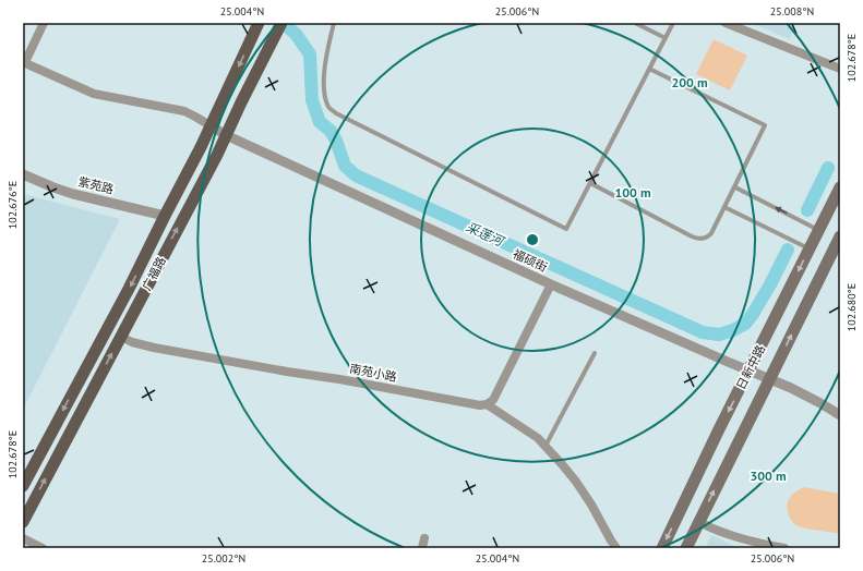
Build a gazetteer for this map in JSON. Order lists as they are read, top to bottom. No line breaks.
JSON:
{"streets":{"main road":["广福路","日新中路"],"street":["紫苑路","福硕街","南苑小路"]},"crossings":[["紫苑路","广福路"],["福硕街","广福路"],["福硕街","日新中路"],["广福路","南苑小路"]],"water":["采莲河"],"coordinates":["25.004°N","25.006°N","25.008°N","102.678°E","102.676°E","102.680°E","25.002°N"],"rings":["200 m","100 m","300 m"]}
